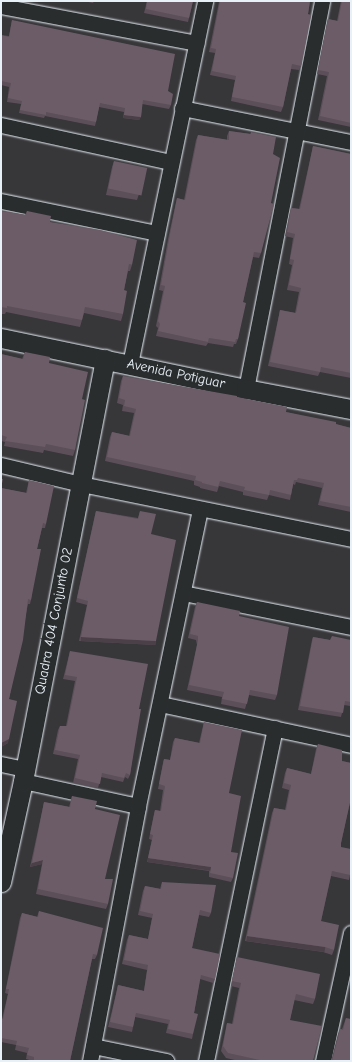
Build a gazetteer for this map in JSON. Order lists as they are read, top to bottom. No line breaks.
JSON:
{"streets":{"street":["Avenida Potiguar","Quadra 404 Conjunto 02"]},"crossings":[["Avenida Potiguar","Quadra 404 Conjunto 02"]]}
